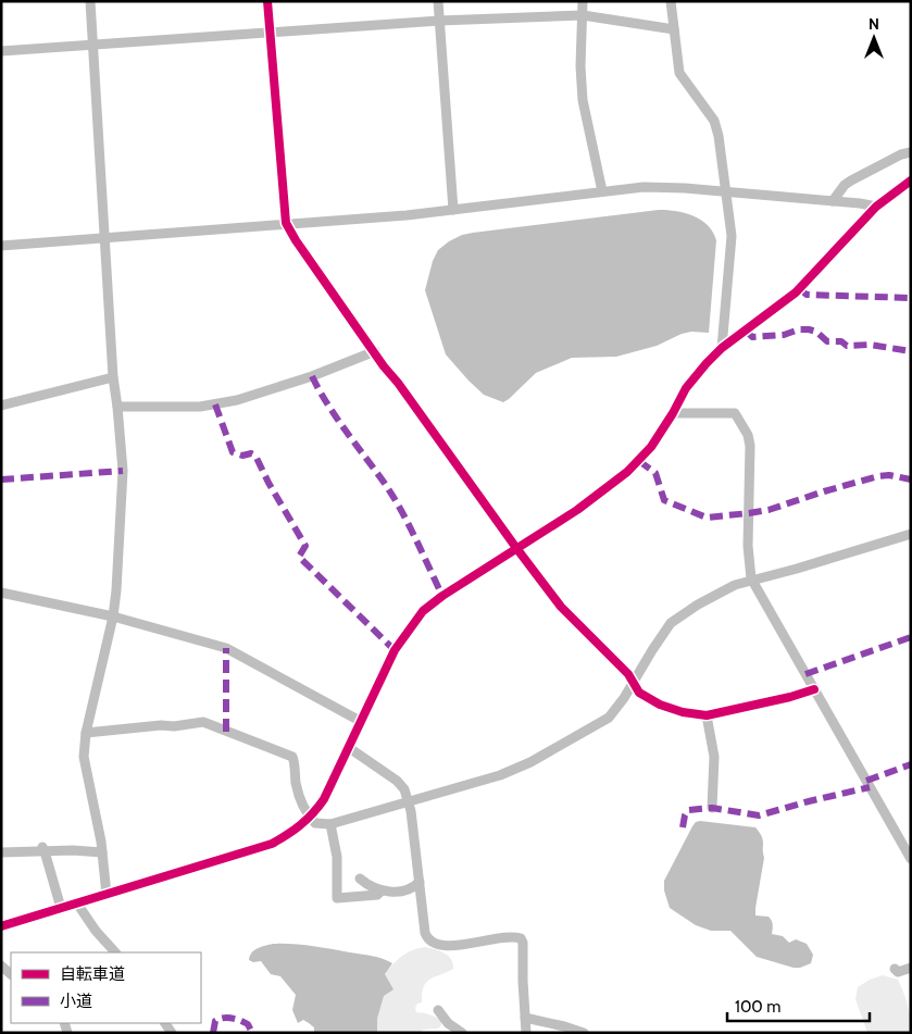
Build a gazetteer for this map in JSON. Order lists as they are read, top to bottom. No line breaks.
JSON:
{"legend":["自転車道","小道"],"scale_bar":"100 m","north":"top"}
